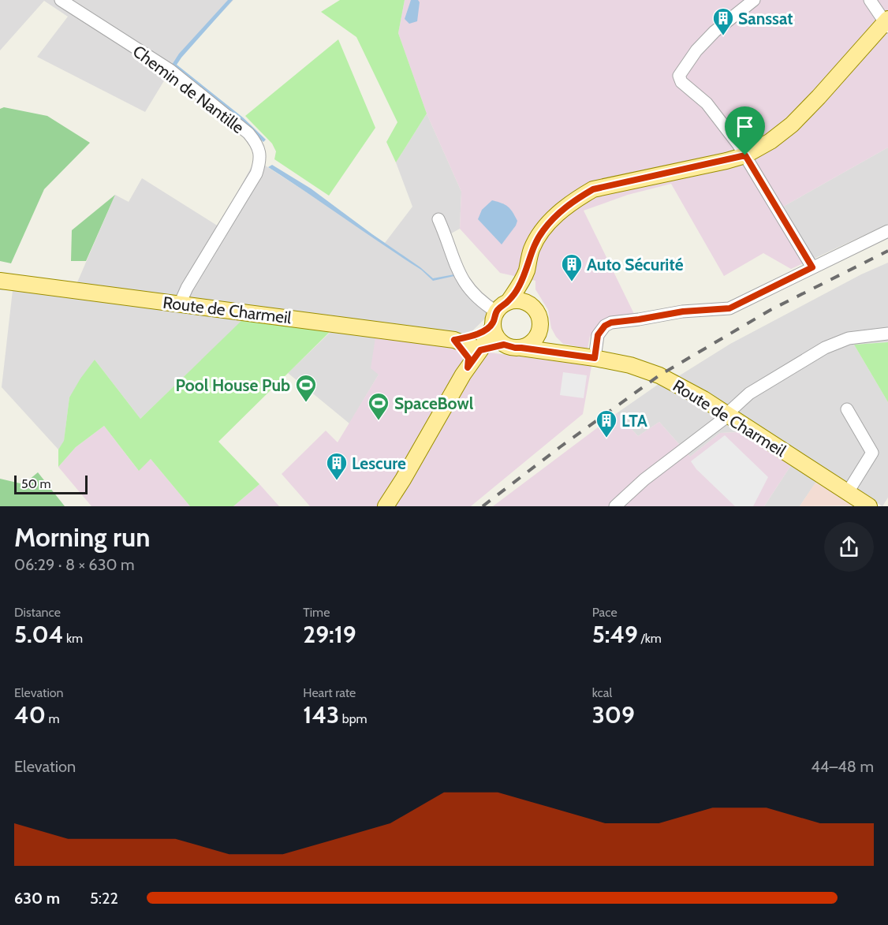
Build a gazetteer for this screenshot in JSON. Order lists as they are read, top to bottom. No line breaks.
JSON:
{"streets":{"main road":["Route de Charmeil"],"street":["Chemin de Nantille"]},"crossings":[["Chemin de Nantille","Route de Charmeil"]],"places":{"building":["Sanssat","Auto Sécurité","LTA","Lescure"],"sports":["Pool House Pub","SpaceBowl"]},"scale_bar":"50 m","page":{"scale":"50 m","heading":["Morning run","06:29 · 8 × 630 m"],"stats":[["Distance","5.04 km"],["Time","29:19"],["Pace","5:49 /km"],["Elevation","40 m"],["Heart rate","143 bpm"],["kcal","309"]],"chart":["Elevation","44–48 m"],"list":[{"name":"630 m","note":"5:22"}]}}
